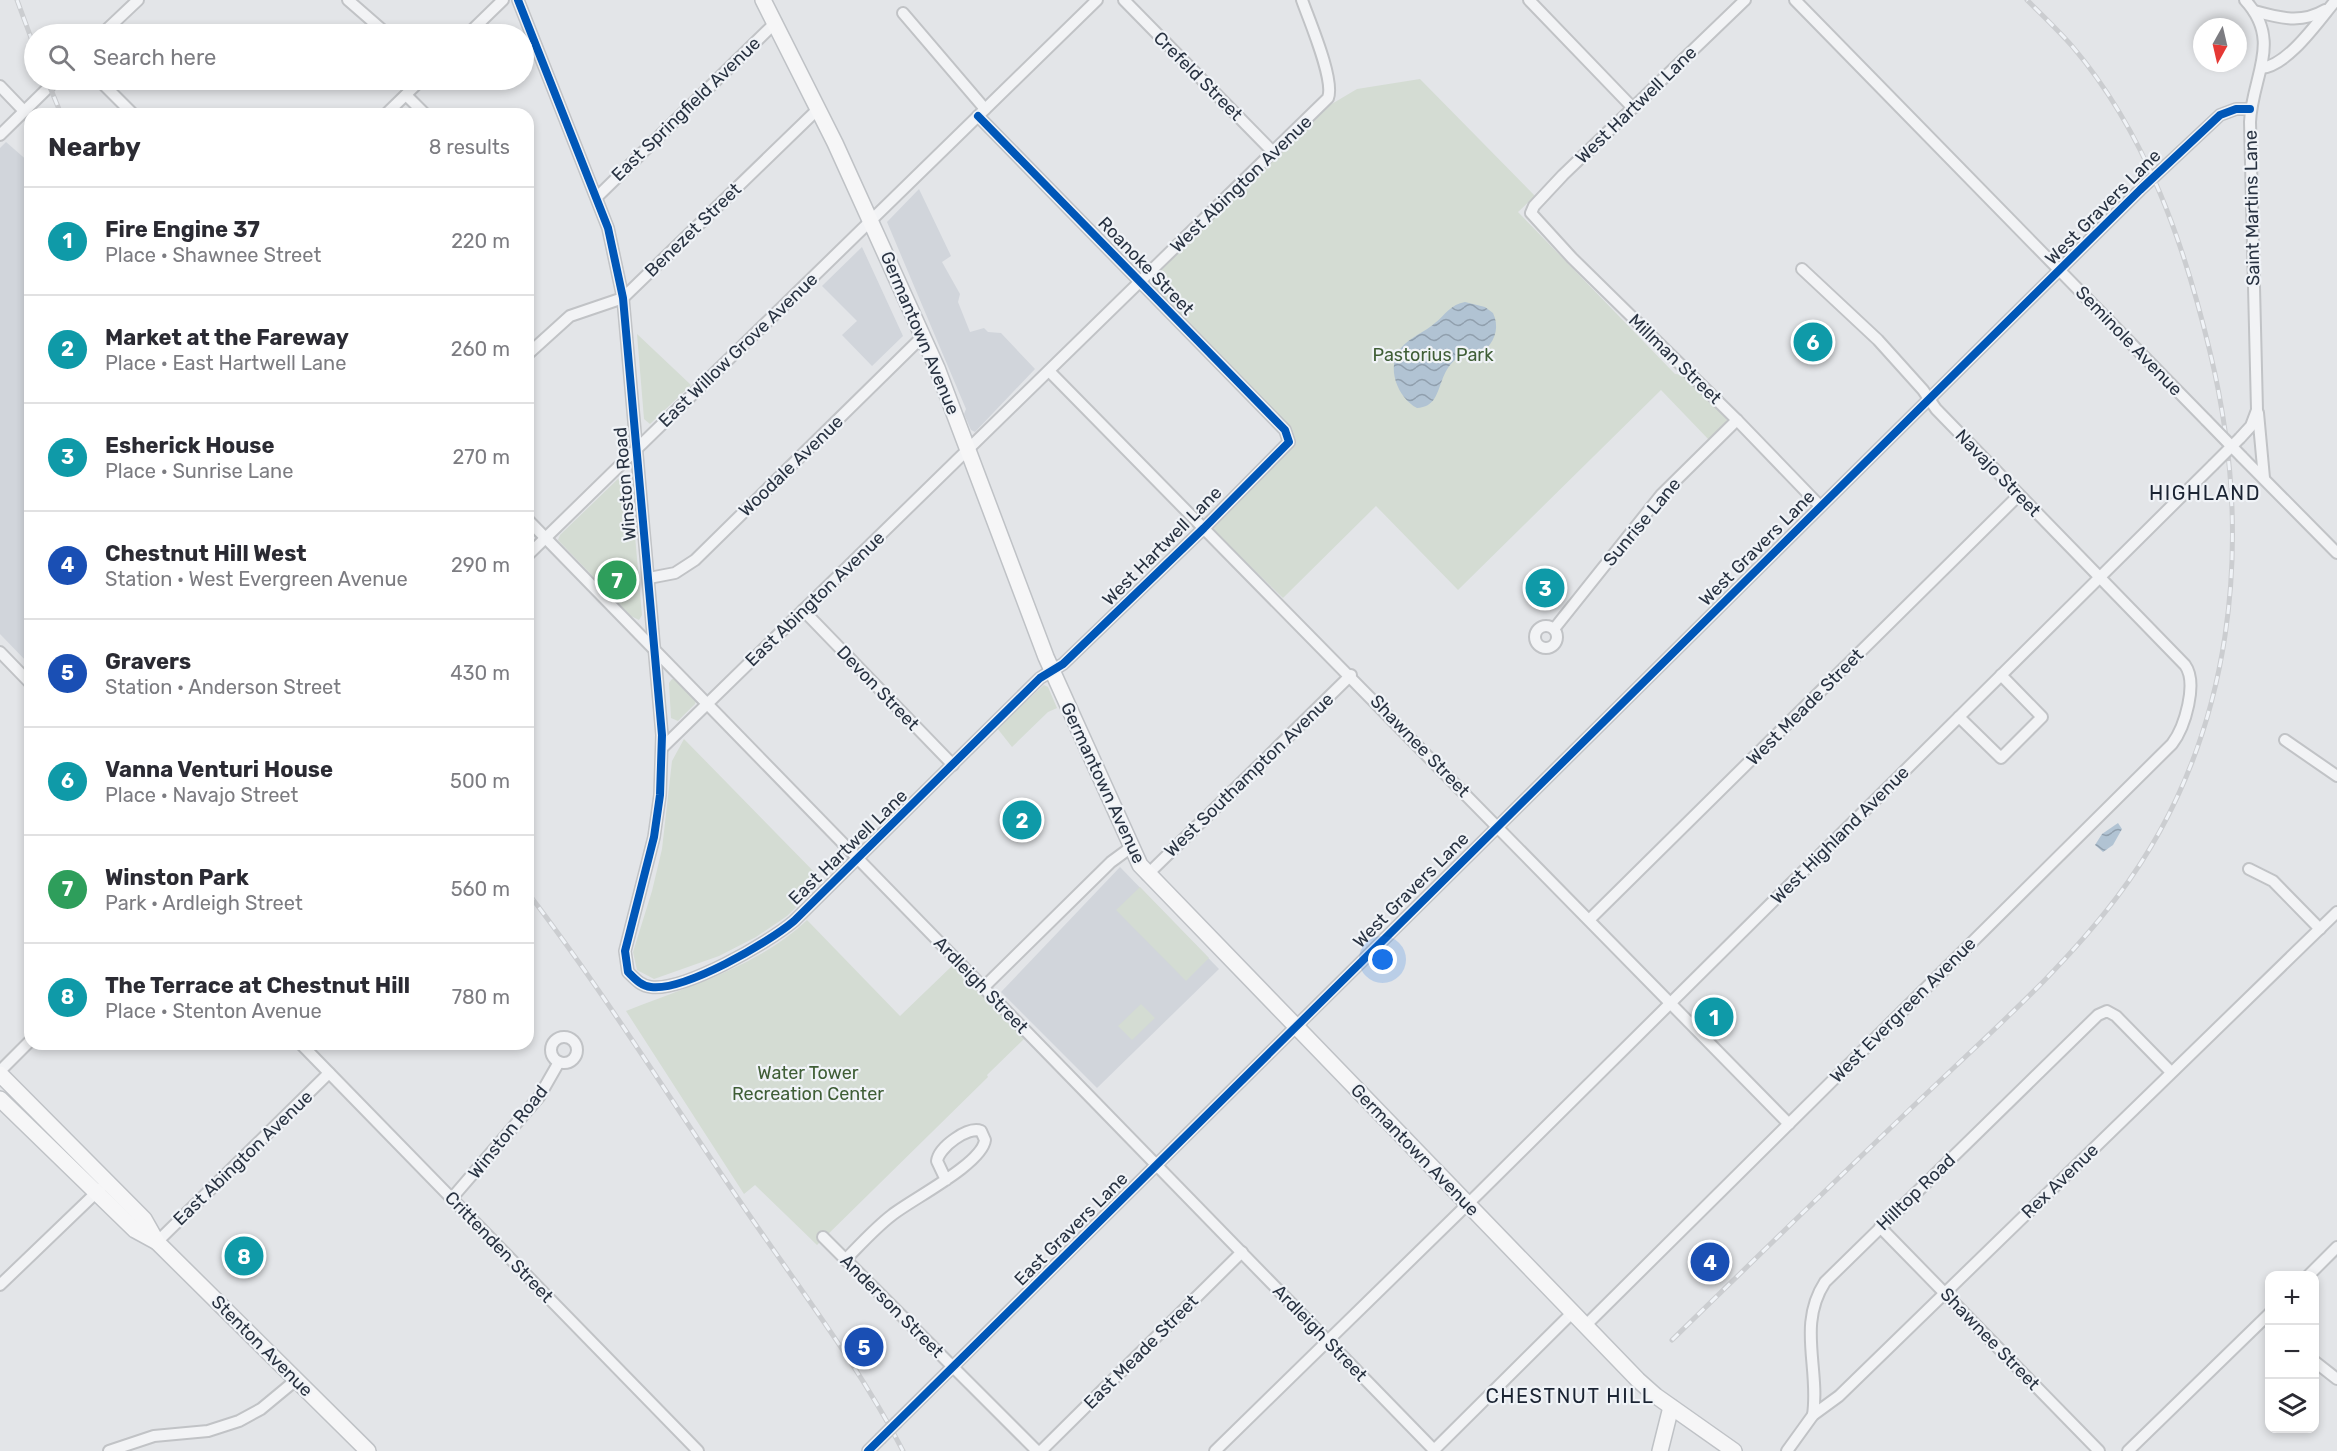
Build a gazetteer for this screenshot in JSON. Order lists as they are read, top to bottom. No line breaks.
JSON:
{"streets":{"main road":["Germantown Avenue","Stenton Avenue"],"street":["Crefeld Street","West Hartwell Lane","East Springfield Avenue","West Abington Avenue","West Gravers Lane","Saint Martins Lane","Benezet Street","Roanoke Street","Seminole Avenue","East Willow Grove Avenue","Millman Street","Woodale Avenue","Navajo Street","Winston Road","Sunrise Lane","East Abington Avenue","Devon Street","West Meade Street","Shawnee Street","West Southampton Avenue","West Highland Avenue","East Hartwell Lane","Ardleigh Street","West Evergreen Avenue","Rex Avenue","Hilltop Road","East Gravers Lane","Crittenden Street","Anderson Street","East Meade Street"]},"crossings":[["Crefeld Street","West Abington Avenue"],["West Hartwell Lane","Roanoke Street"],["West Hartwell Lane","Germantown Avenue"],["West Hartwell Lane","Millman Street"],["West Hartwell Lane","Shawnee Street"],["West Hartwell Lane","East Hartwell Lane"],["East Springfield Avenue","Germantown Avenue"],["East Springfield Avenue","Winston Road"],["West Abington Avenue","Roanoke Street"],["West Abington Avenue","Germantown Avenue"],["West Abington Avenue","East Abington Avenue"],["West Abington Avenue","Shawnee Street"],["West Gravers Lane","Saint Martins Lane"],["West Gravers Lane","Germantown Avenue"],["West Gravers Lane","Seminole Avenue"],["West Gravers Lane","Millman Street"],["West Gravers Lane","Navajo Street"],["West Gravers Lane","Shawnee Street"],["West Gravers Lane","East Gravers Lane"],["Saint Martins Lane","Seminole Avenue"],["Benezet Street","Germantown Avenue"],["Benezet Street","Winston Road"],["Roanoke Street","East Willow Grove Avenue"],["Germantown Avenue","East Willow Grove Avenue"],["Germantown Avenue","Woodale Avenue"],["Germantown Avenue","East Abington Avenue"],["Germantown Avenue","West Southampton Avenue"],["Germantown Avenue","West Highland Avenue"],["Germantown Avenue","East Hartwell Lane"],["Germantown Avenue","West Evergreen Avenue"],["Germantown Avenue","East Gravers Lane"],["Seminole Avenue","West Highland Avenue"],["East Willow Grove Avenue","Winston Road"],["East Willow Grove Avenue","Ardleigh Street"],["Millman Street","Sunrise Lane"],["Woodale Avenue","Winston Road"],["Navajo Street","West Meade Street"],["Navajo Street","West Highland Avenue"],["Navajo Street","West Evergreen Avenue"],["Winston Road","East Abington Avenue"],["Winston Road","East Hartwell Lane"],["Winston Road","Ardleigh Street"],["Winston Road","Crittenden Street"],["East Abington Avenue","Devon Street"],["East Abington Avenue","Ardleigh Street"],["East Abington Avenue","Crittenden Street"],["East Abington Avenue","Stenton Avenue"],["Devon Street","East Hartwell Lane"],["West Meade Street","Shawnee Street"],["Shawnee Street","West Southampton Avenue"],["Shawnee Street","West Highland Avenue"],["Shawnee Street","West Evergreen Avenue"],["Shawnee Street","Rex Avenue"],["Shawnee Street","Hilltop Road"],["West Highland Avenue","Ardleigh Street"],["East Hartwell Lane","Ardleigh Street"],["Ardleigh Street","East Gravers Lane"],["Ardleigh Street","East Meade Street"],["Rex Avenue","Hilltop Road"],["East Gravers Lane","Anderson Street"],["Anderson Street","East Meade Street"]],"districts":["HIGHLAND","CHESTNUT HILL"],"parks":["Pastorius Park","Water Tower Recreation Center"],"north":"bottom","page":{"search":"Search here","heading":["Nearby","8 results"],"list":[{"mark":"1","name":"Fire Engine 37","note":"Place · Shawnee Street","value":"220 m"},{"mark":"2","name":"Market at the Fareway","note":"Place · East Hartwell Lane","value":"260 m"},{"mark":"3","name":"Esherick House","note":"Place · Sunrise Lane","value":"270 m"},{"mark":"4","name":"Chestnut Hill West","note":"Station · West Evergreen Avenue","value":"290 m"},{"mark":"5","name":"Gravers","note":"Station · Anderson Street","value":"430 m"},{"mark":"6","name":"Vanna Venturi House","note":"Place · Navajo Street","value":"500 m"},{"mark":"7","name":"Winston Park","note":"Park · Ardleigh Street","value":"560 m"},{"mark":"8","name":"The Terrace at Chestnut Hill","note":"Place · Stenton Avenue","value":"780 m"}],"pins":["6","7","3","2","1","8","4","5"],"map_buttons":["+","−"]}}
